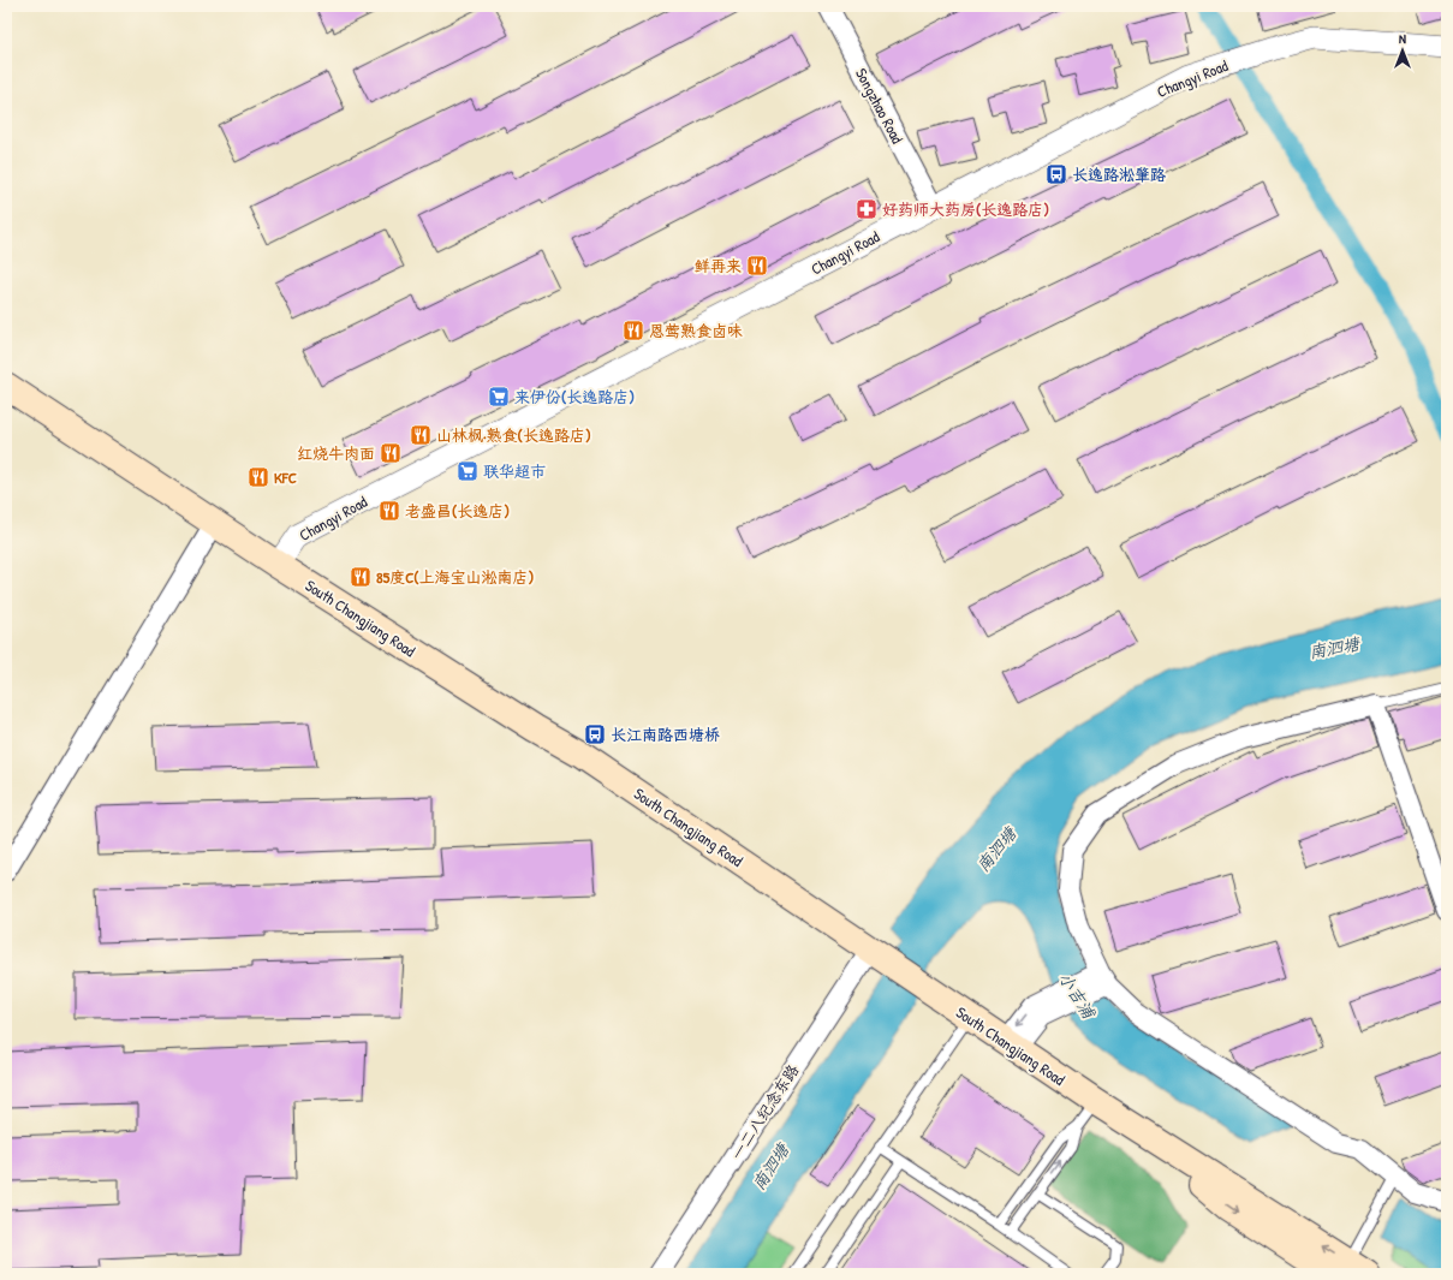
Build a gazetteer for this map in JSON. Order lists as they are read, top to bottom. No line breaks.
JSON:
{"streets":{"main road":["South Changjiang Road"],"street":["Changyi Road","Songzhao Road","一二八纪念东路"]},"crossings":[["Changyi Road","Songzhao Road"],["Changyi Road","South Changjiang Road"],["South Changjiang Road","一二八纪念东路"]],"water":["南泗塘","小吉浦"],"places":{"bus stop":["长逸路淞肇路","长江南路西塘桥"],"pharmacy":["好药师大药房(长逸路店)"],"restaurant":["鲜再来","恩莺熟食卤味","山林枫·熟食(长逸路店)","红烧牛肉面","KFC","老盛昌(长逸店)","85度C(上海宝山淞南店)"],"supermarket":["来伊份(长逸路店)","联华超市"]},"north":"top"}
